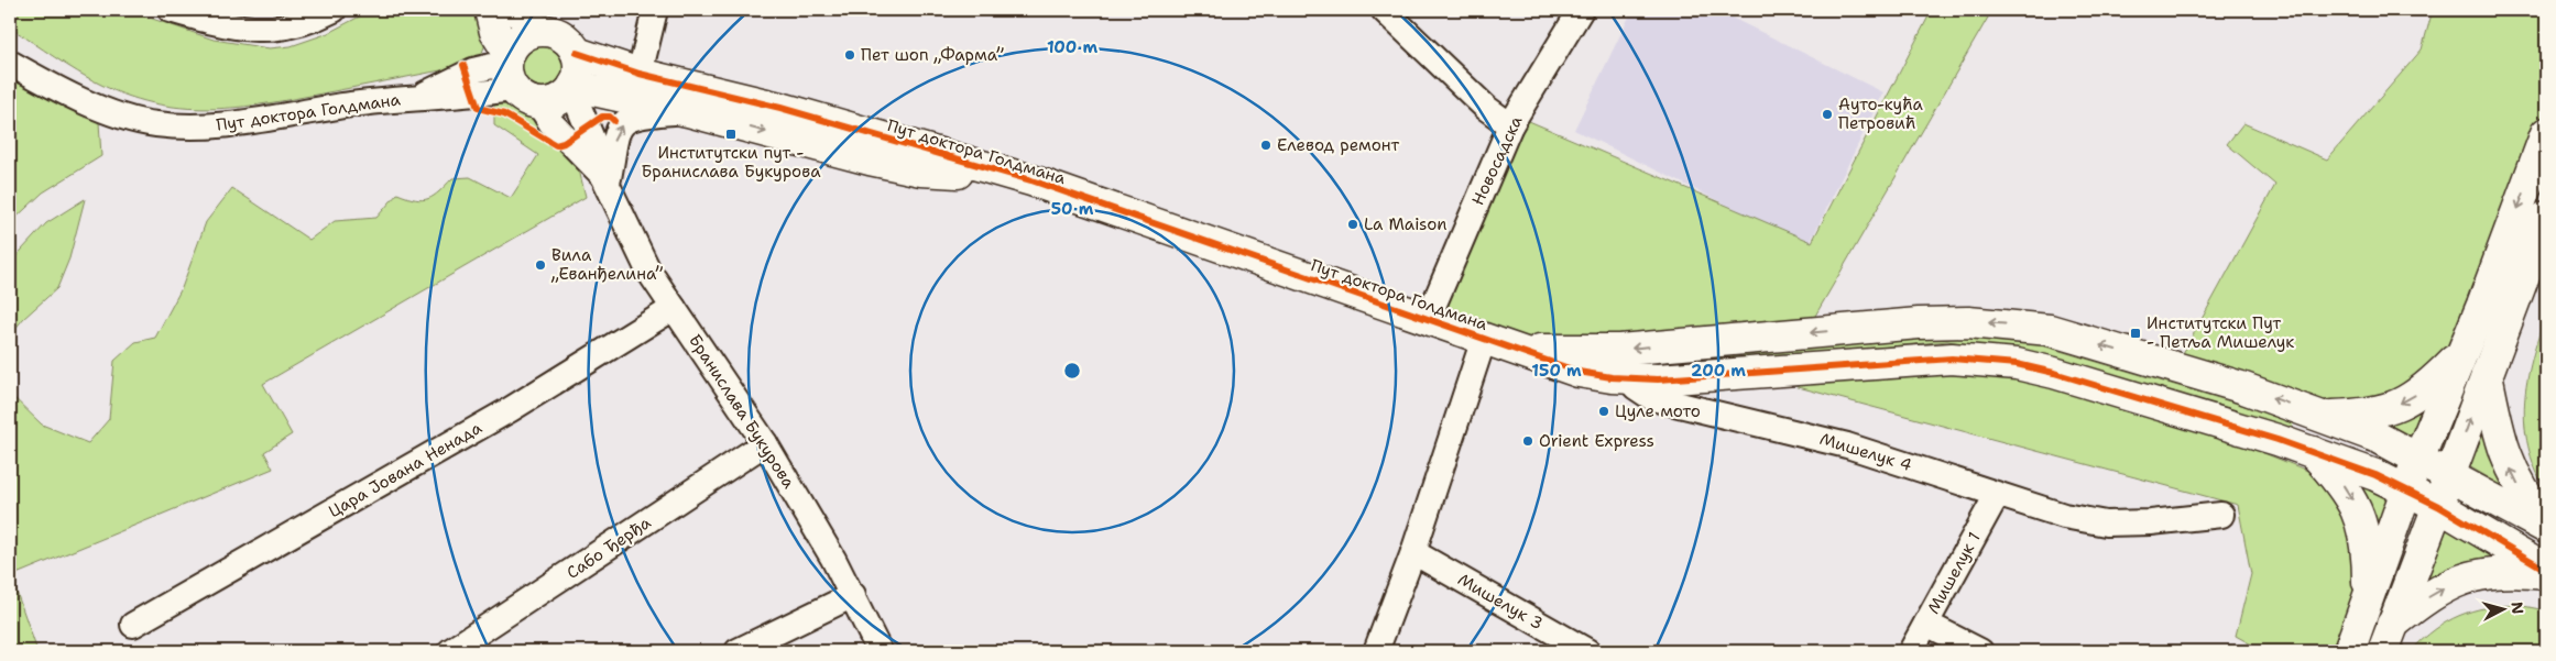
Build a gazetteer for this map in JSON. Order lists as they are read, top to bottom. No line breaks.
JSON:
{"streets":{"main road":["Пут доктора Голдмана"],"street":["Новосадска","Бранислава Букурова","Мишелук 4","Цара Јована Ненада","Сабо Ђерђа","Мишелук 1","Мишелук 3"]},"crossings":[["Пут доктора Голдмана","Новосадска"],["Пут доктора Голдмана","Бранислава Букурова"],["Бранислава Букурова","Цара Јована Ненада"],["Бранислава Букурова","Сабо Ђерђа"],["Мишелук 4","Мишелук 1"]],"places":{"other":["Пет шоп „Фарма”","Ауто-кућа Петровић","Елевод ремонт","La Maison","Вила „Еванђелина”","Цуле мото","Orient Express"],"transit":["Институтски пут - Бранислава Букурова","Институтски Пут - Петља Мишелук"]},"north":"right","rings":["100 m","50 m","150 m","200 m"]}
